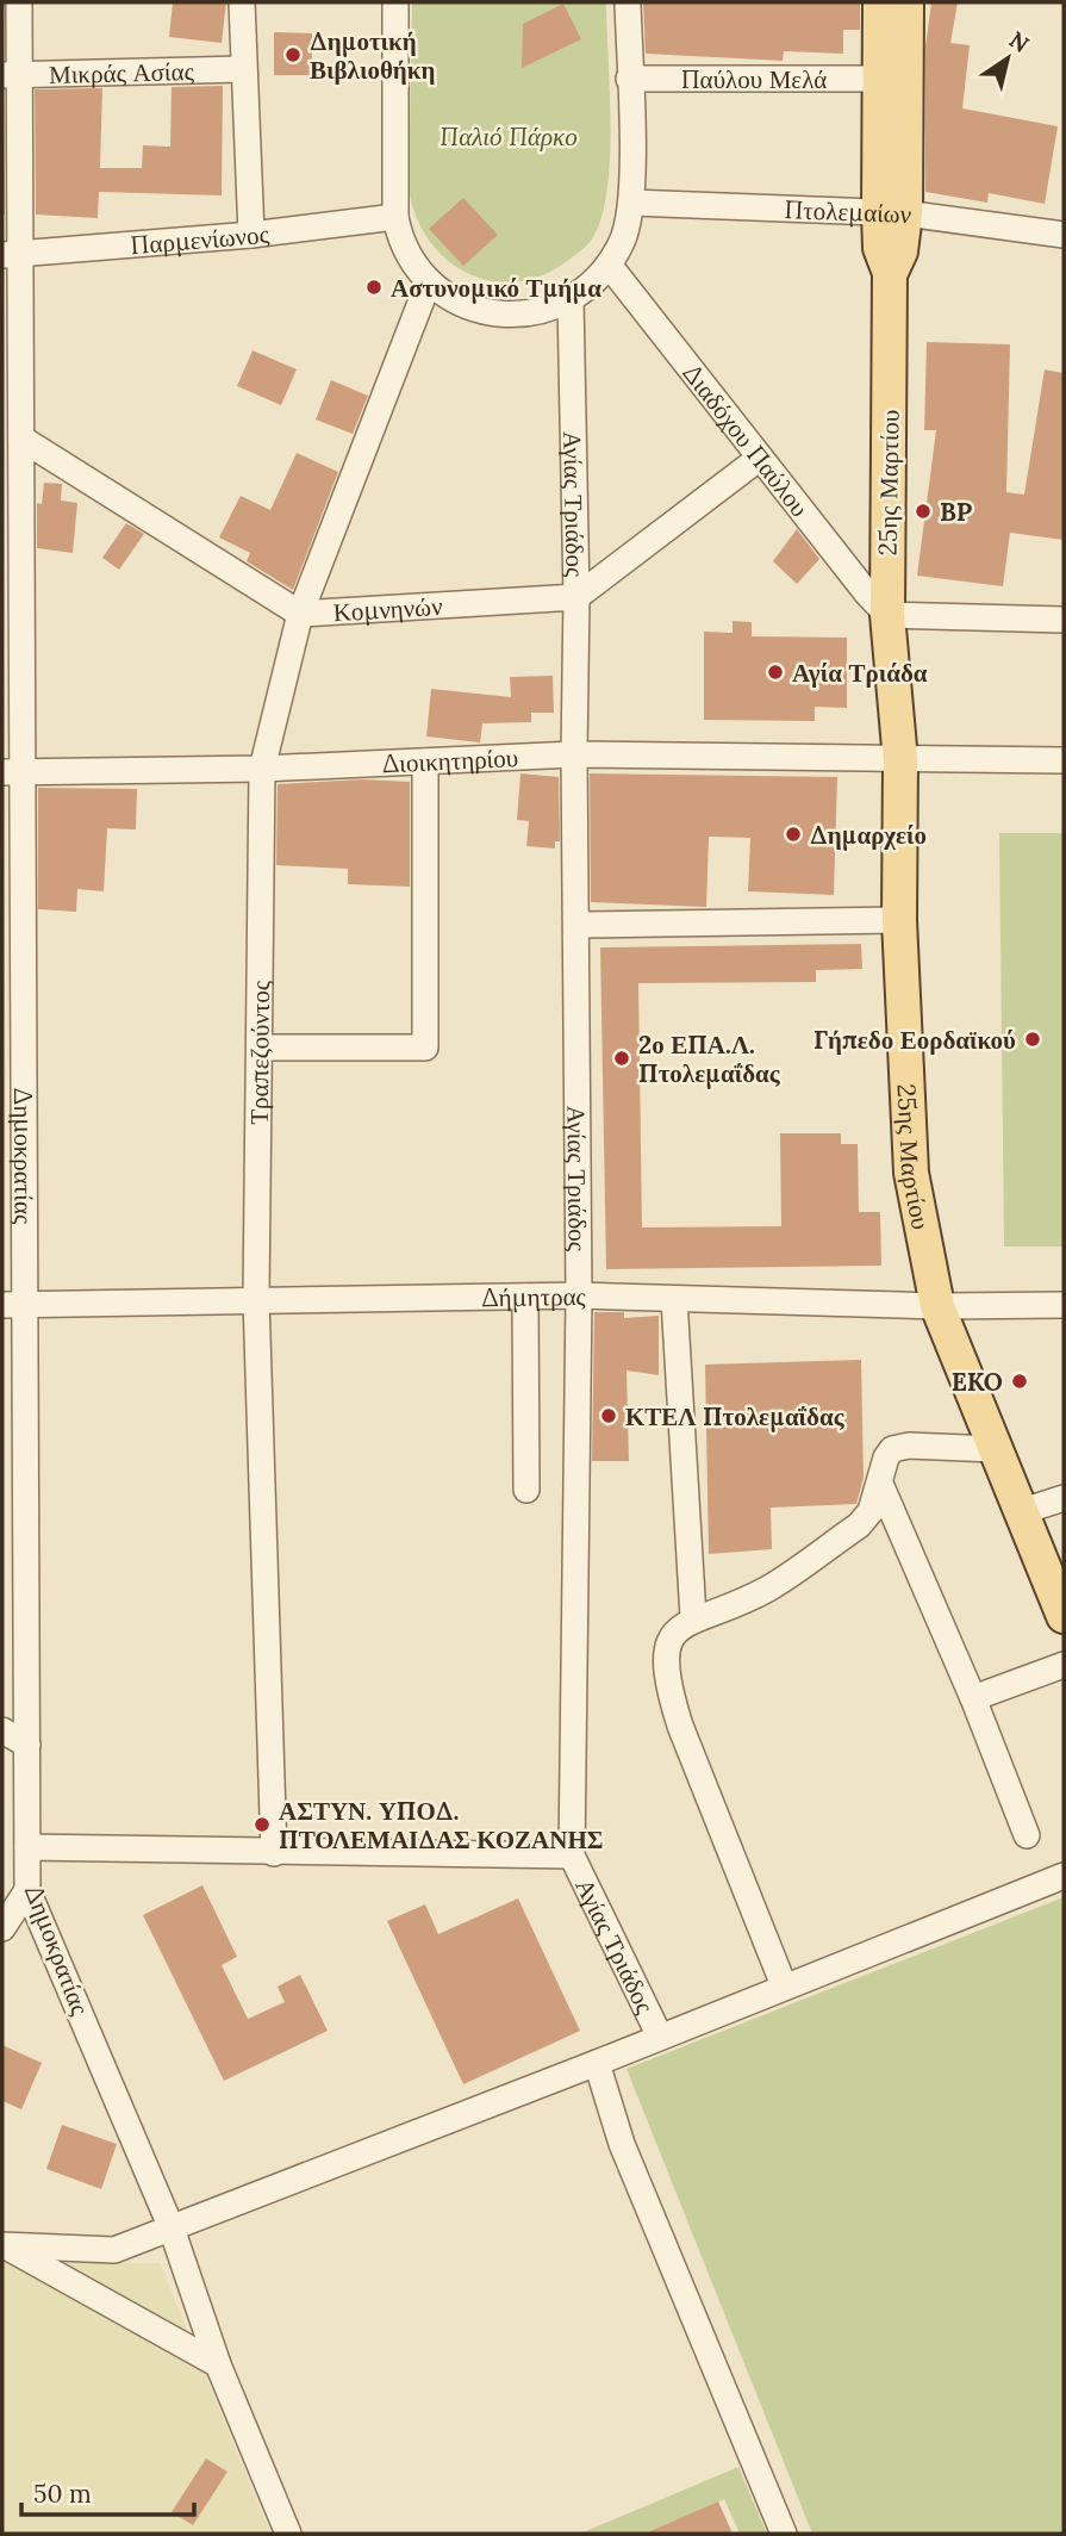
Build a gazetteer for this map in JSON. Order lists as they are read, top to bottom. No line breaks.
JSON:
{"streets":{"main road":["25ης Μαρτίου"],"street":["Μικράς Ασίας","Παύλου Μελά","Πτολεμαίων","Παρμενίωνος","Διαδόχου Παύλου","Αγίας Τριάδος","Κομνηνών","Διοικητηρίου","Τραπεζούντος","Δημοκρατίας","Δήμητρας"]},"crossings":[["Μικράς Ασίας","Δημοκρατίας"],["Παύλου Μελά","25ης Μαρτίου"],["Πτολεμαίων","25ης Μαρτίου"],["Παρμενίωνος","Δημοκρατίας"],["Διαδόχου Παύλου","25ης Μαρτίου"],["25ης Μαρτίου","Διοικητηρίου"],["25ης Μαρτίου","Δήμητρας"],["Αγίας Τριάδος","Κομνηνών"],["Αγίας Τριάδος","Διοικητηρίου"],["Αγίας Τριάδος","Δήμητρας"],["Κομνηνών","Τραπεζούντος"],["Κομνηνών","Δημοκρατίας"],["Διοικητηρίου","Τραπεζούντος"],["Διοικητηρίου","Δημοκρατίας"],["Τραπεζούντος","Δήμητρας"],["Δημοκρατίας","Δήμητρας"]],"parks":["Παλιό Πάρκο"],"places":["Δημοτική Βιβλιοθήκη","Αστυνομικό Τμήμα","BP","Αγία Τριάδα","Δημαρχείο","Γήπεδο Εορδαϊκού","2ο ΕΠΑ.Λ. Πτολεμαΐδας","EKO","ΚΤΕΛ Πτολεμαΐδας","ΑΣΤΥΝ. ΥΠΟΔ. ΠΤΟΛΕΜΑΙΔΑΣ ΚΟΖΑΝΗΣ"],"scale_bar":"50 m","north":"top right"}
